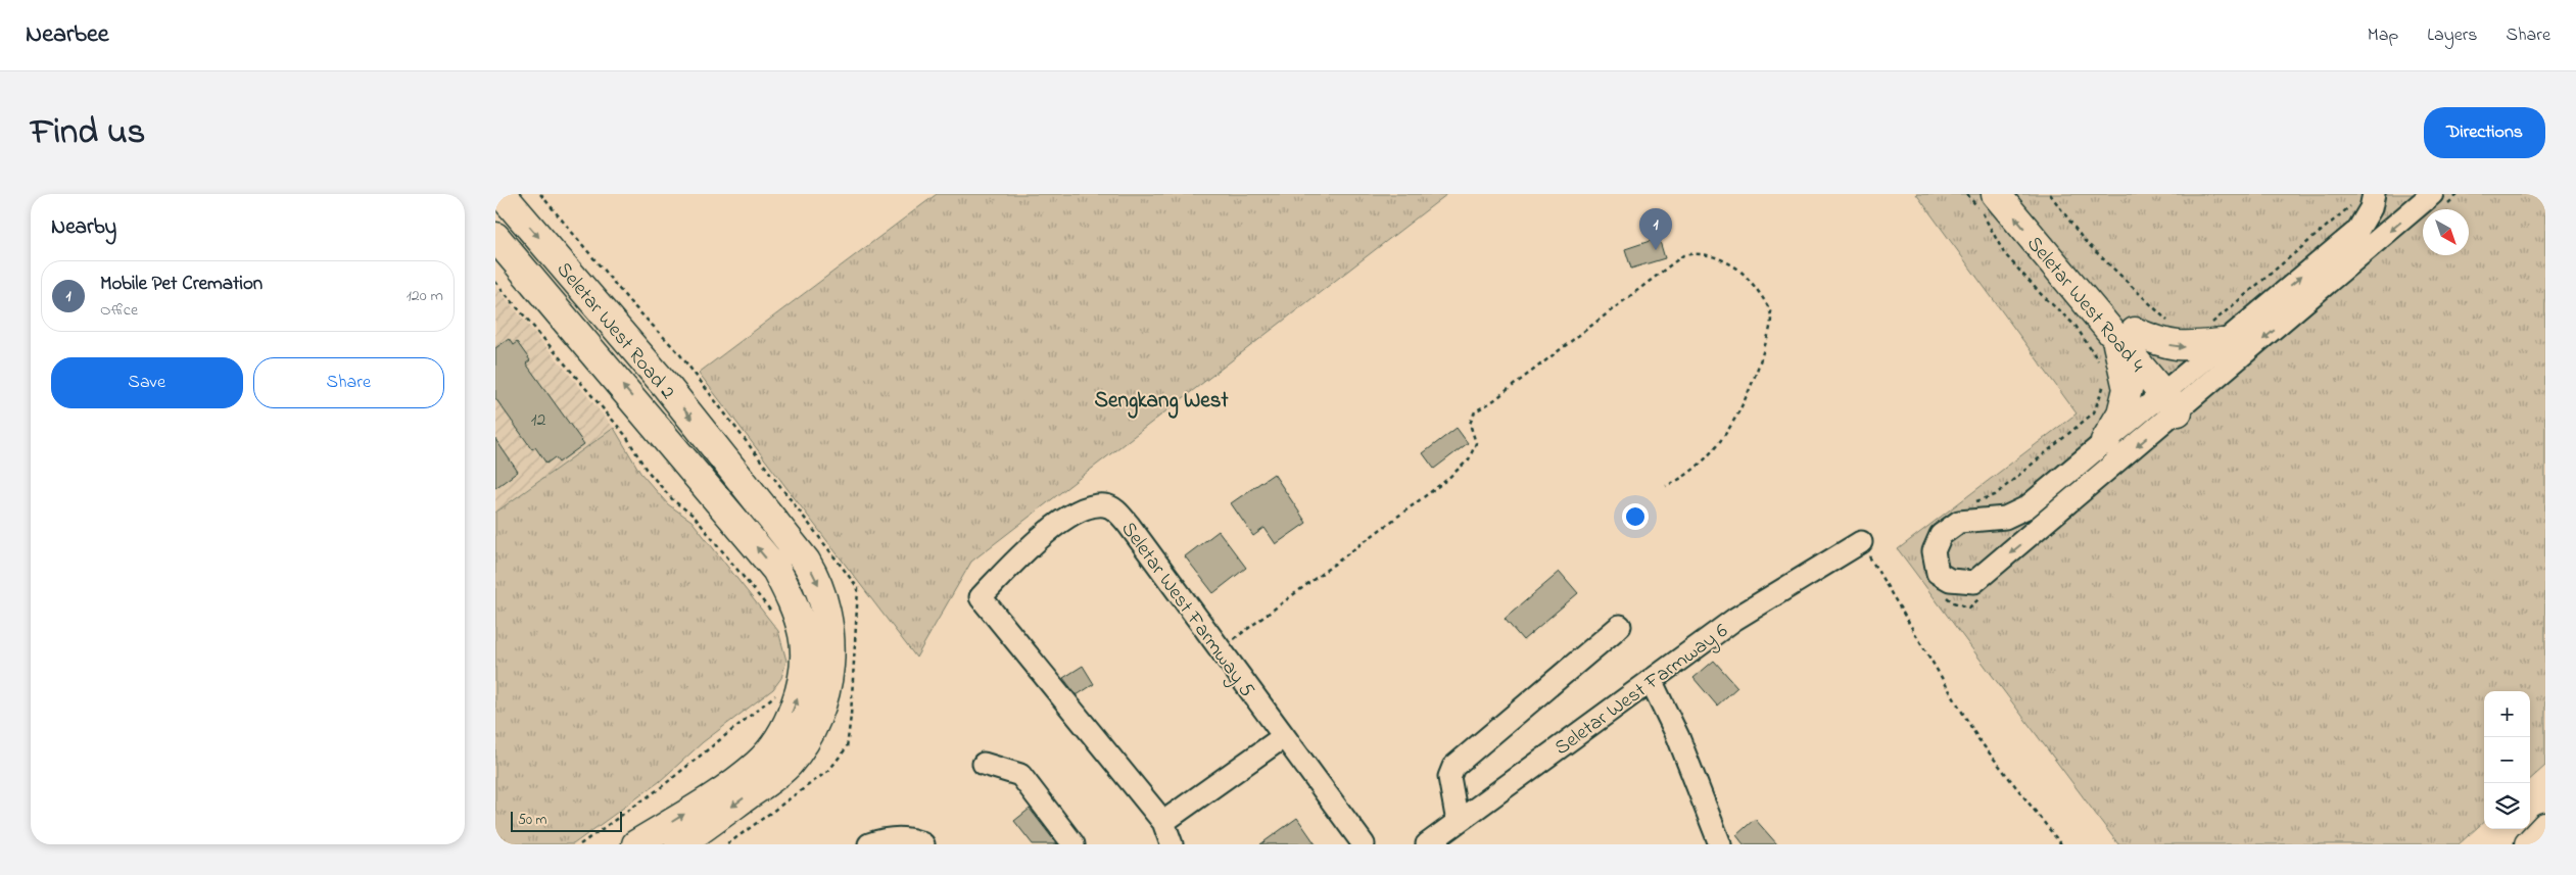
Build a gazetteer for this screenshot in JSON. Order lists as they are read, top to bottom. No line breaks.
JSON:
{"streets":{"main road":["Seletar West Road 4","Seletar West Road 2"],"street":["Seletar West Farmway 5","Seletar West Farmway 6"]},"districts":["Sengkang West"],"house_numbers":["12"],"scale_bar":"50 m","north":"bottom right","page":{"header":"Nearbee","nav":["Map","Layers","Share"],"title":"Find us","buttons":["Directions",["Save","Share"]],"heading":"Nearby","pins":"1","list":[{"mark":"1","name":"Mobile Pet Cremation","note":"Office","value":"120 m"}],"map_buttons":["+","−"],"scale":"50 m"}}
